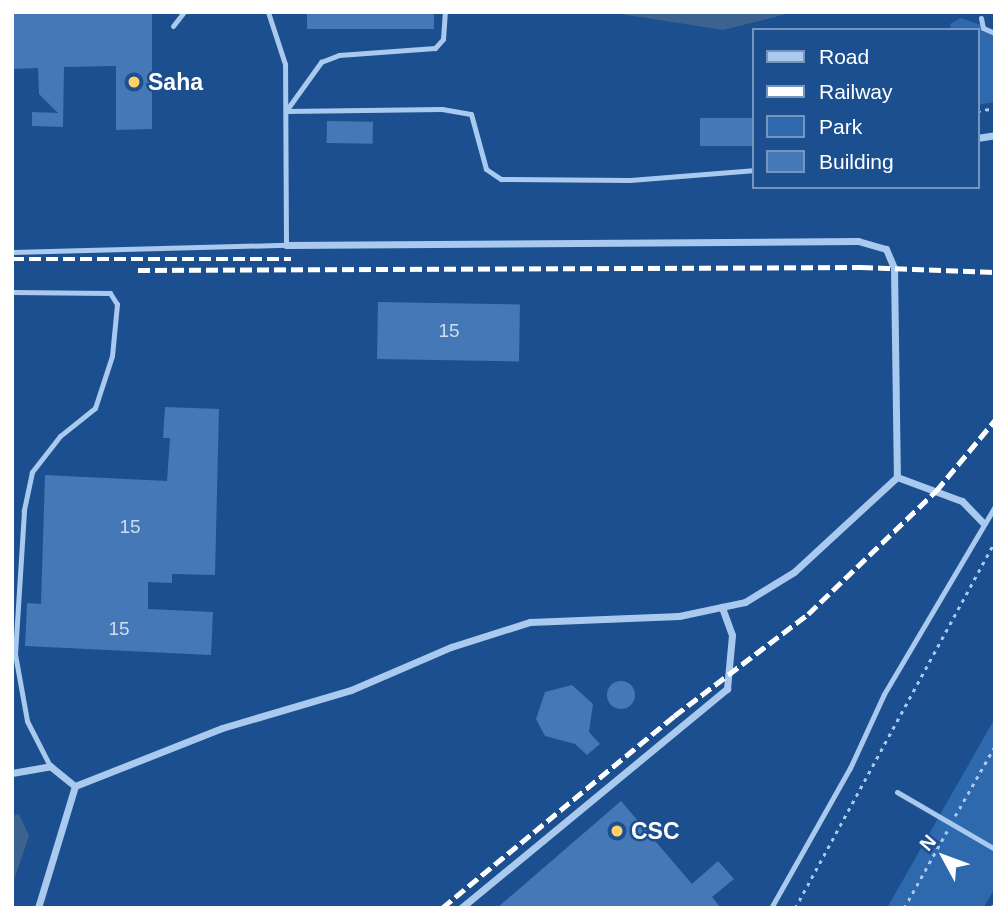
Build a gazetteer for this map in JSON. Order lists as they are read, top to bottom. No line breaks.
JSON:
{"places":["Saha","CSC"],"house_numbers":["15","15","15"],"legend":["Road","Railway","Park","Building"],"north":"top left"}
